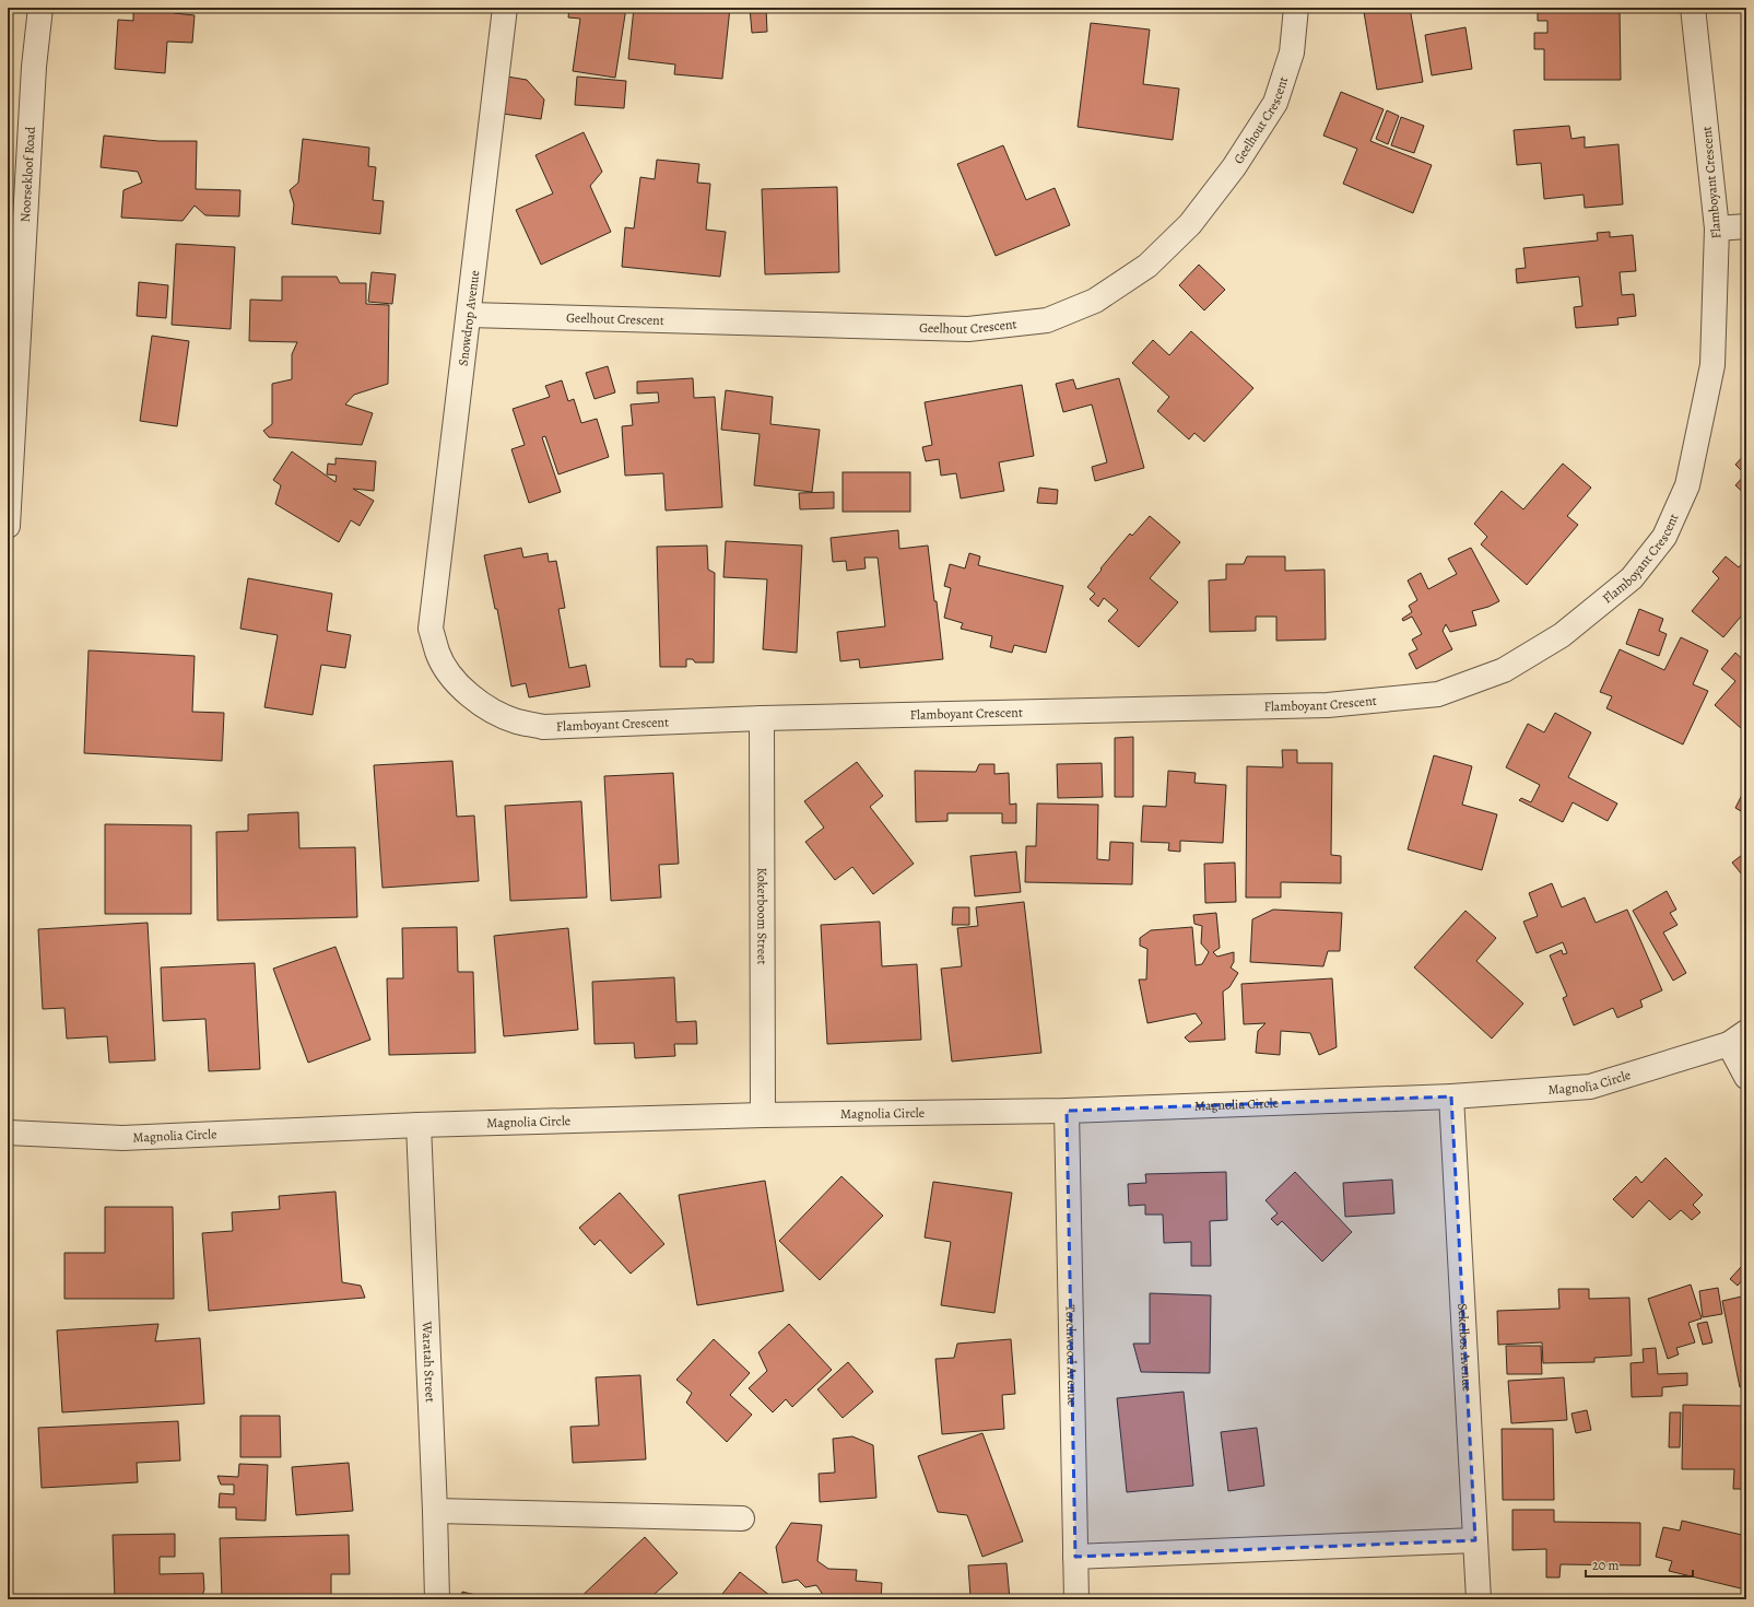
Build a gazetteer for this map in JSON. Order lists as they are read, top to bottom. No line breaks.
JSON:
{"streets":{"street":["Geelhout Crescent","Noorsekloof Road","Flamboyant Crescent","Snowdrop Avenue","Kokerboom Street","Magnolia Circle","Sekelbos Avenue","Torchwood Avenue","Waratah Street"]},"crossings":[["Geelhout Crescent","Snowdrop Avenue"],["Flamboyant Crescent","Snowdrop Avenue"],["Flamboyant Crescent","Kokerboom Street"],["Kokerboom Street","Magnolia Circle"],["Magnolia Circle","Sekelbos Avenue"],["Magnolia Circle","Torchwood Avenue"],["Magnolia Circle","Waratah Street"]],"scale_bar":"20 m"}
